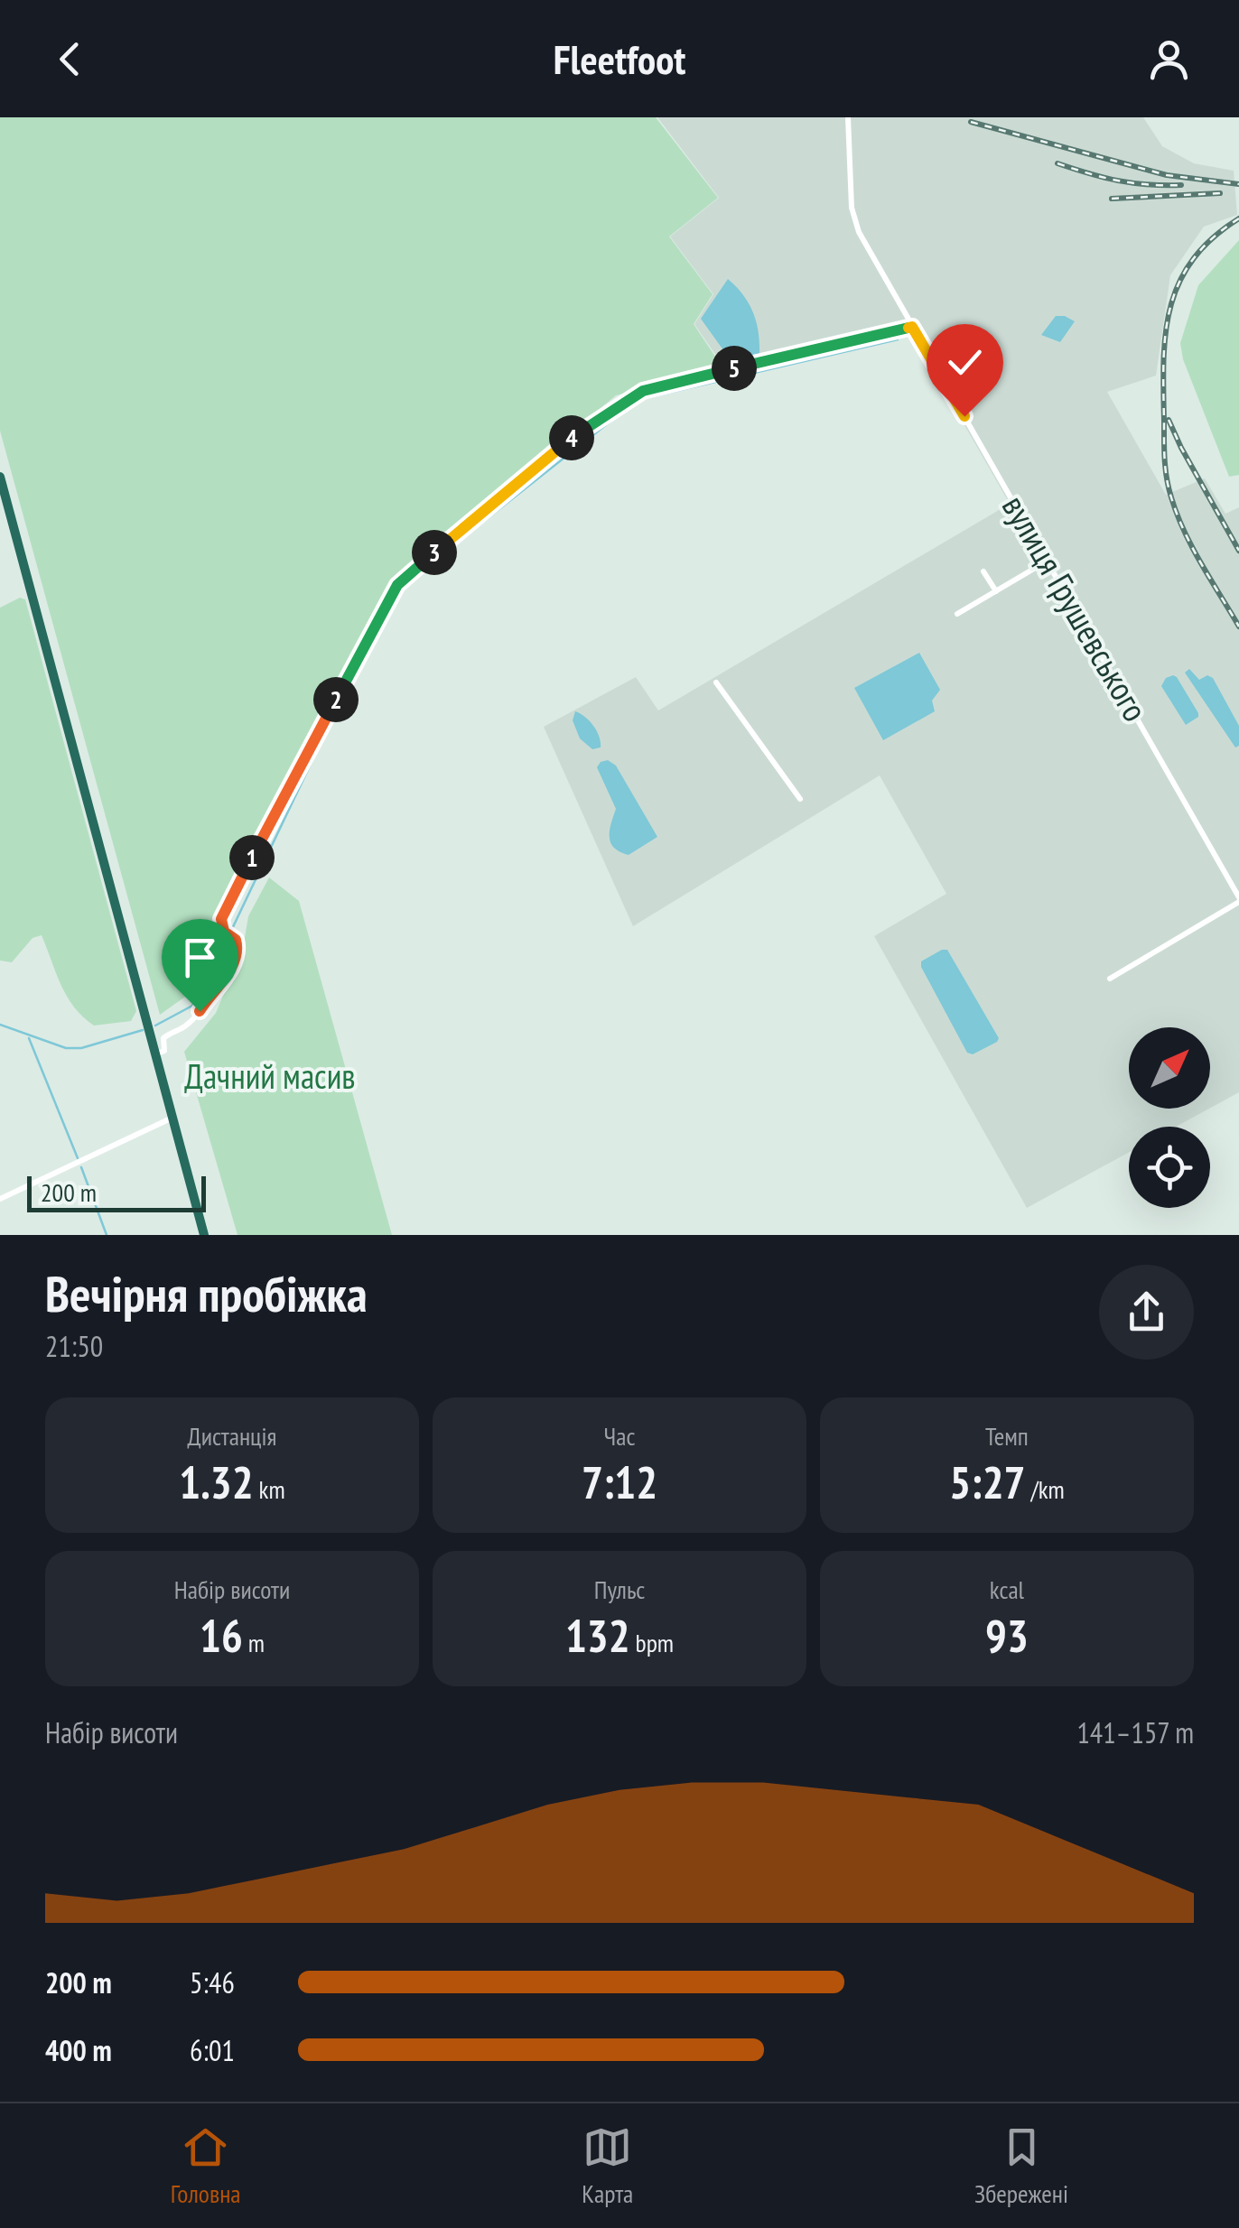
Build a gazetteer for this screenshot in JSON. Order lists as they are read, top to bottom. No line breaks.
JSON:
{"streets":{"street":["вулиця Грушевського"]},"parks":["Дачний масив"],"scale_bar":"200 m","north":"top right","page":{"header":"Fleetfoot","pins":["5","4","3","2","1"],"scale":"200 m","heading":["Вечірня пробіжка","21:50"],"stats":[["Дистанція","1.32 km"],["Час","7:12"],["Темп","5:27 /km"],["Набір висоти","16 m"],["Пульс","132 bpm"],["kcal","93"]],"chart":["Набір висоти","141–157 m"],"list":[{"name":"200 m","note":"5:46"},{"name":"400 m","note":"6:01"}],"tabs":["Головна","Карта","Збережені"]}}
